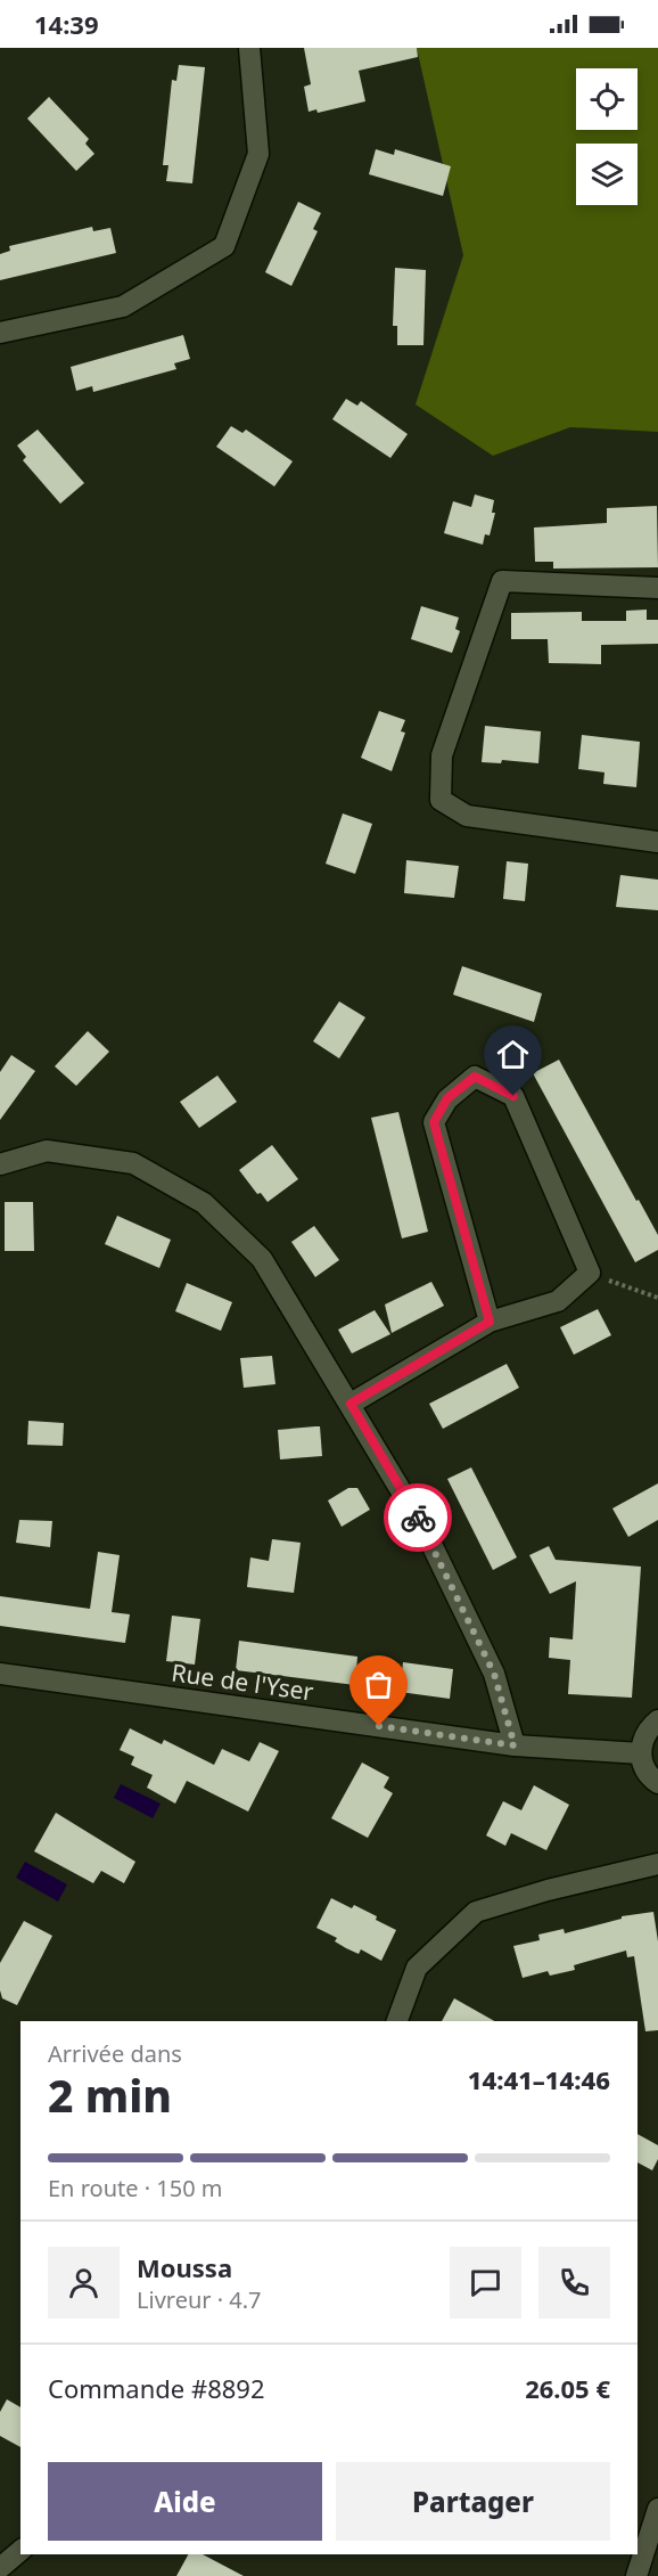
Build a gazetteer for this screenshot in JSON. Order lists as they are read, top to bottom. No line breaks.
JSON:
{"streets":{"street":["Rue de l'Yser"]},"page":{"status":"14:39","heading":["2 min","Arrivée dans","14:41–14:46"],"panel":["Moussa","Livreur · 4.7","Commande #8892","26.05 €"],"bar":"En route · 150 m","buttons":["Aide","Partager"]}}
